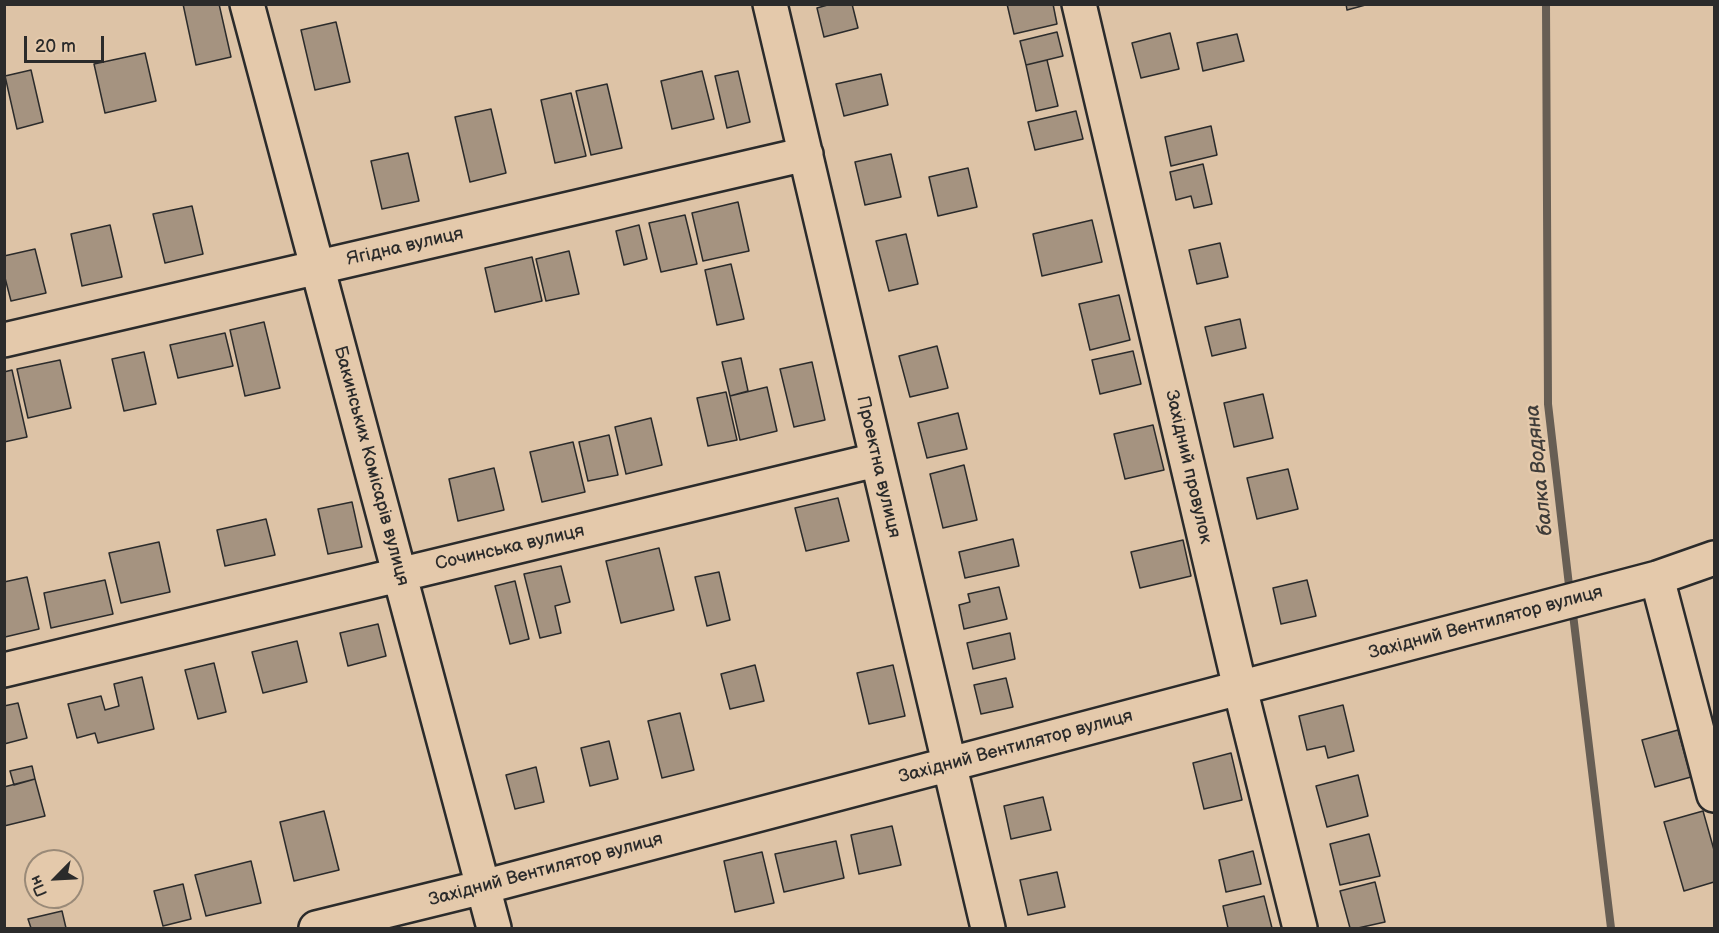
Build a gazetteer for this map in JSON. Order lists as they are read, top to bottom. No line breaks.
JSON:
{"streets":{"street":["Ягідна вулиця","Бакинських Комісарів вулиця","Проектна вулиця","Західний провулок","Сочинська вулиця","Західний Вентилятор вулиця"]},"crossings":[["Ягідна вулиця","Бакинських Комісарів вулиця"],["Ягідна вулиця","Проектна вулиця"],["Бакинських Комісарів вулиця","Сочинська вулиця"],["Бакинських Комісарів вулиця","Західний Вентилятор вулиця"],["Проектна вулиця","Сочинська вулиця"],["Проектна вулиця","Західний Вентилятор вулиця"],["Західний провулок","Західний Вентилятор вулиця"]],"water":["балка Водяна"],"scale_bar":"20 m","north":"bottom left"}
